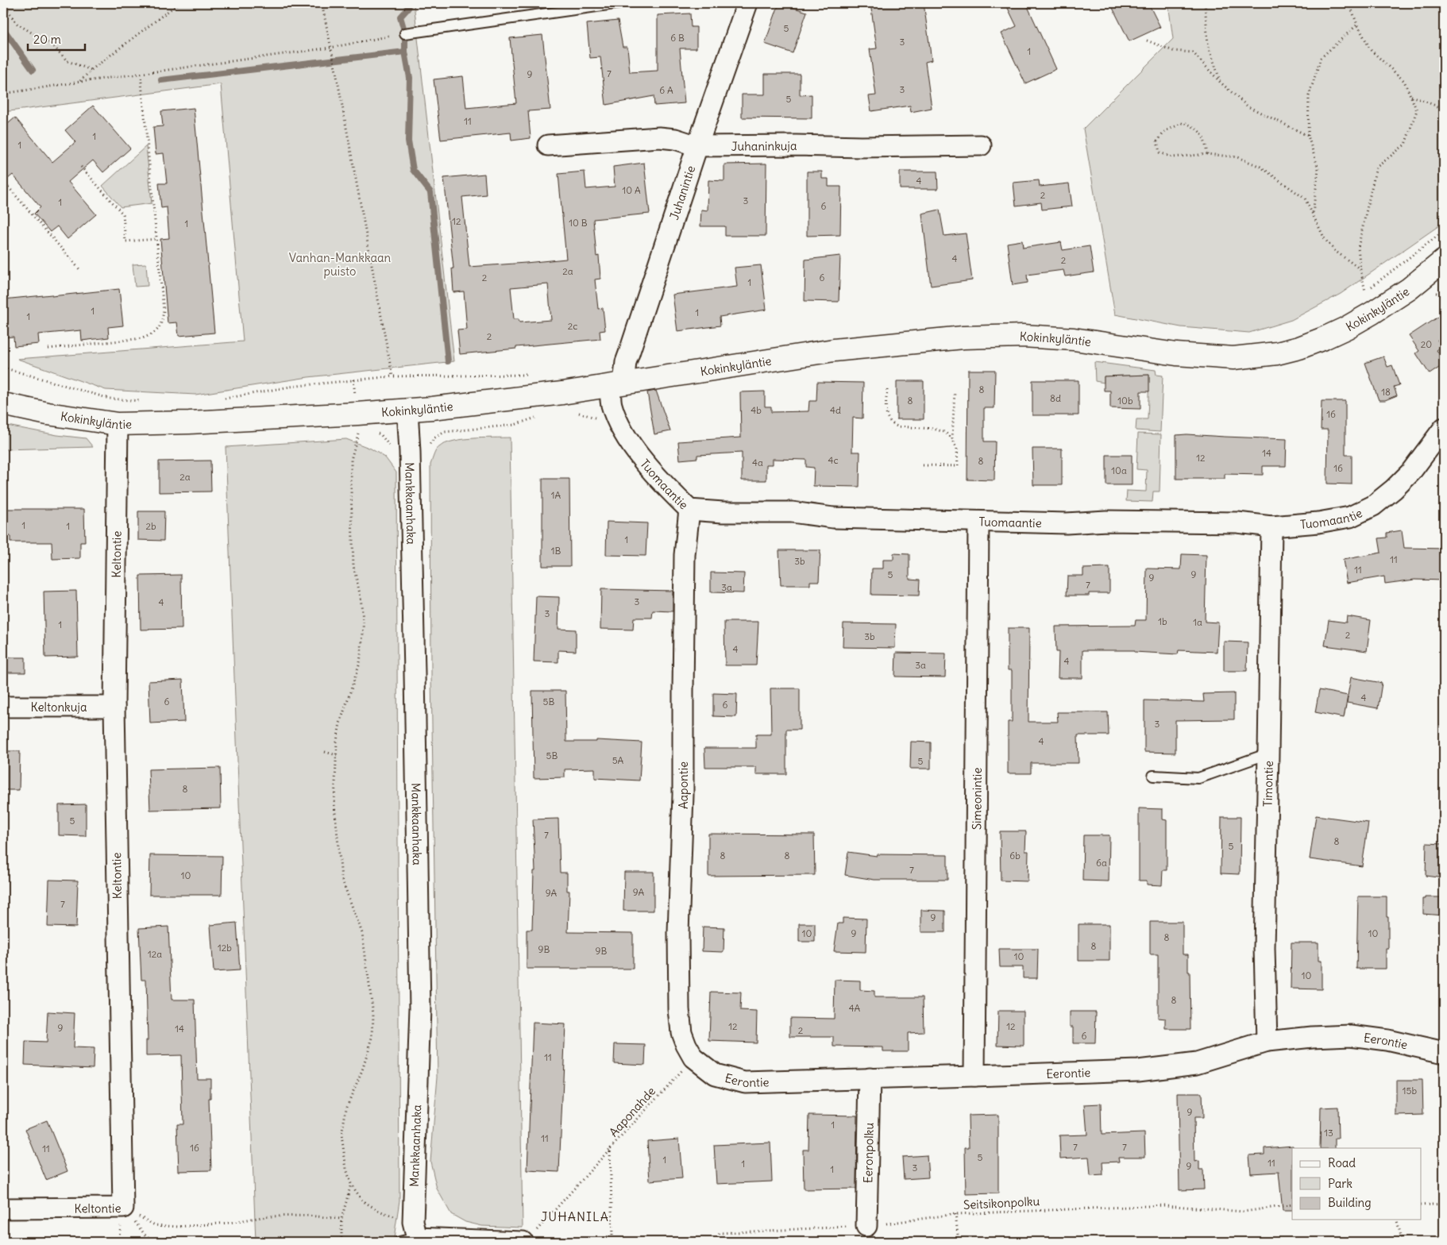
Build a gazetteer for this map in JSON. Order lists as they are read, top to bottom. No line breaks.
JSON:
{"streets":{"main road":["Kokinkyläntie"],"street":["Juhaninkuja","Juhanintie","Tuomaantie","Mankkaanhaka","Keltontie","Keltonkuja","Timontie","Aapontie","Simeonintie","Eerontie","Eeronpolku"],"path":["Aaponahde","Seitsikonpolku"]},"crossings":[["Juhaninkuja","Juhanintie"],["Juhanintie","Kokinkyläntie"],["Juhanintie","Tuomaantie"],["Kokinkyläntie","Tuomaantie"],["Kokinkyläntie","Mankkaanhaka"],["Kokinkyläntie","Keltontie"],["Tuomaantie","Timontie"],["Tuomaantie","Aapontie"],["Tuomaantie","Simeonintie"],["Keltontie","Keltonkuja"],["Timontie","Eerontie"],["Aapontie","Eerontie"],["Aapontie","Aaponahde"],["Simeonintie","Eerontie"],["Eerontie","Aaponahde"],["Eerontie","Eeronpolku"],["Eeronpolku","Seitsikonpolku"]],"districts":["JUHANILA"],"parks":["Vanhan-Mankkaan puisto"],"house_numbers":["5","6 B","3","1","7","9","3","6 A","5","11","1","1","4","10 A","2","3","1","6","12","10 B","1","4","2","2a","2","6","1","1","1","1","2c","2","20","8","18","8d","8","10b","4b","4d","16","14","12","4c","8","4a","16","10a","2a","1A","1","1","2b","1","1B","11","3b","11","5","9","9","7","3a","3","4","3","1b","1a","1","2","3b","4","4","3a","4","6","5B","6","3","4","5B","5A","5","8","5","7","8","5","8","8","6b","6a","7","10","9A","9A","7","9","10","9","10","8","8","12b","9B","9B","12a","10","10","8","4A","12","12","9","14","2","6","11","15b","9","1","13","11","7","7","16","11","5","1","11","1","9","3","1"],"legend":["Road","Park","Building"],"scale_bar":"20 m"}
